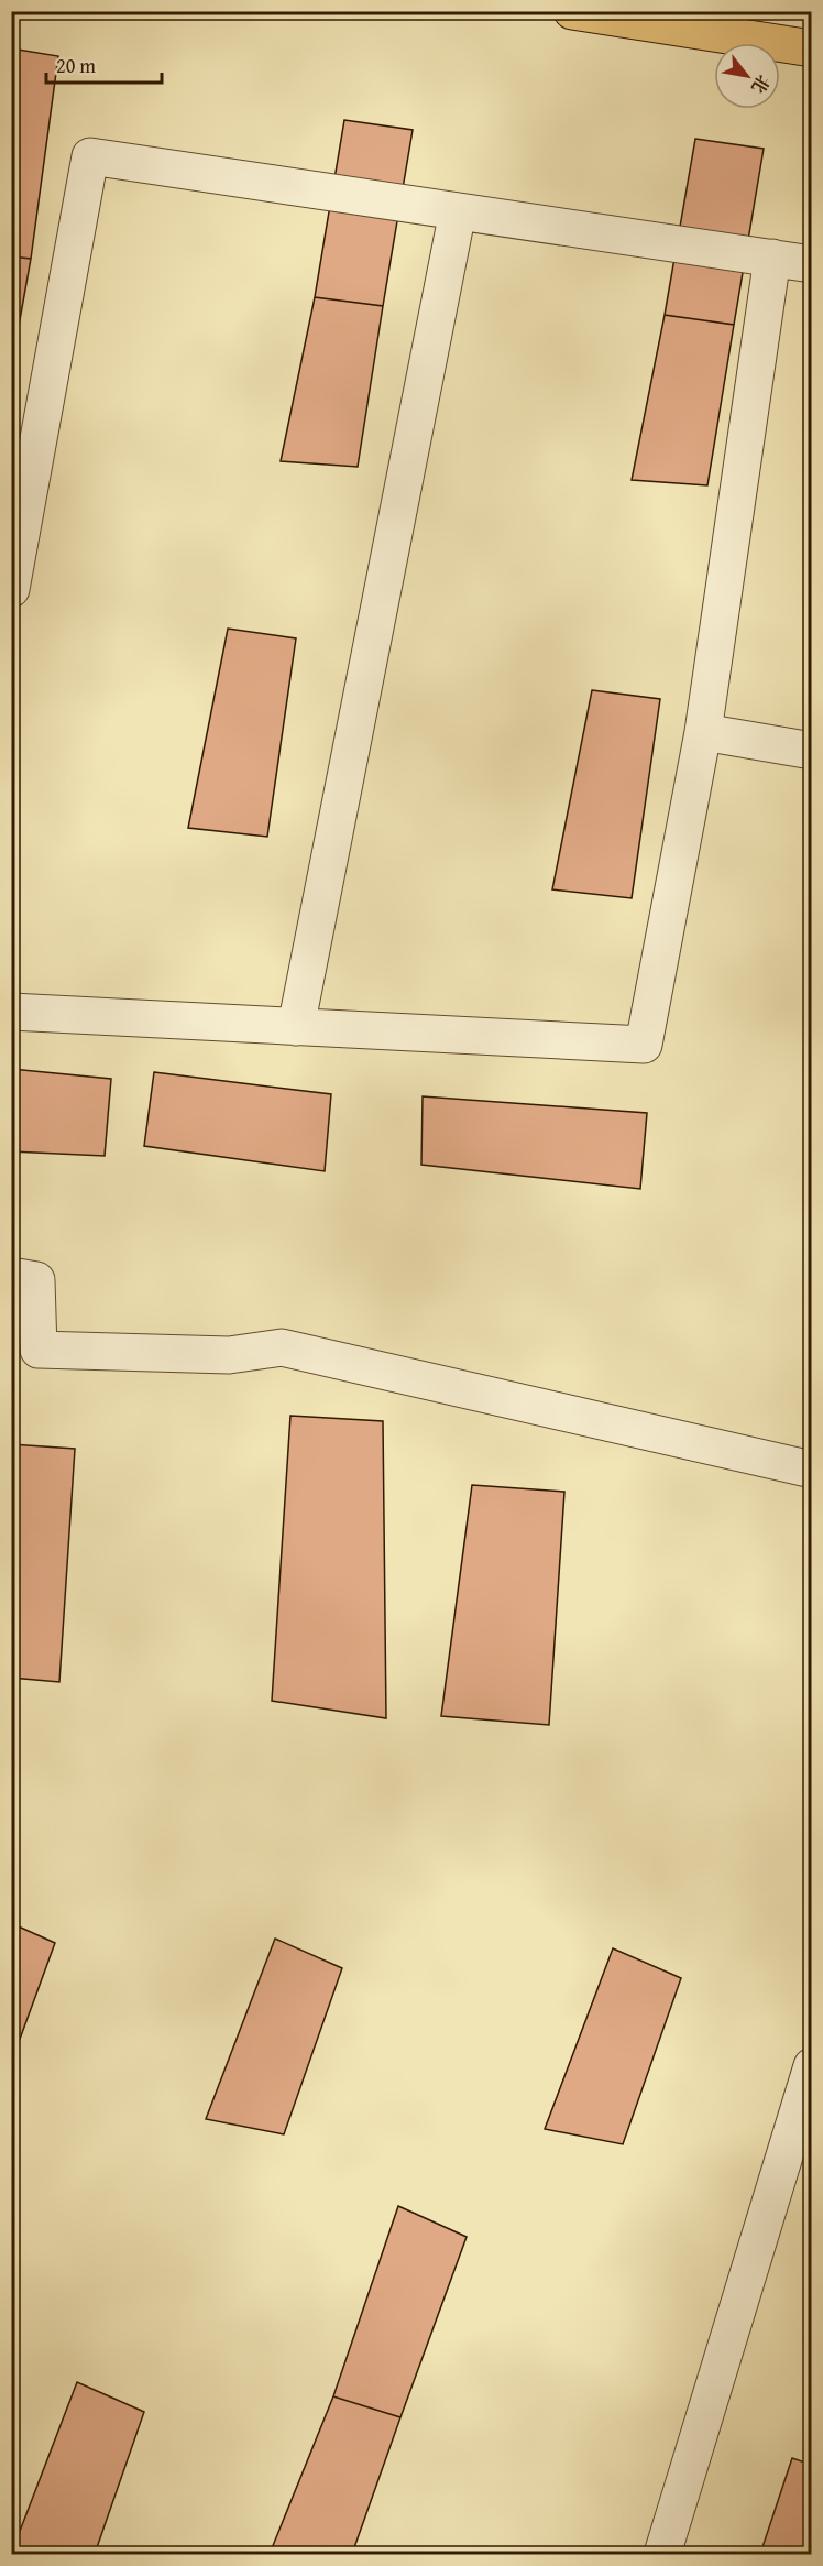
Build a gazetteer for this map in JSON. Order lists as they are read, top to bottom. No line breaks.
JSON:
{"scale_bar":"20 m","north":"bottom right"}
